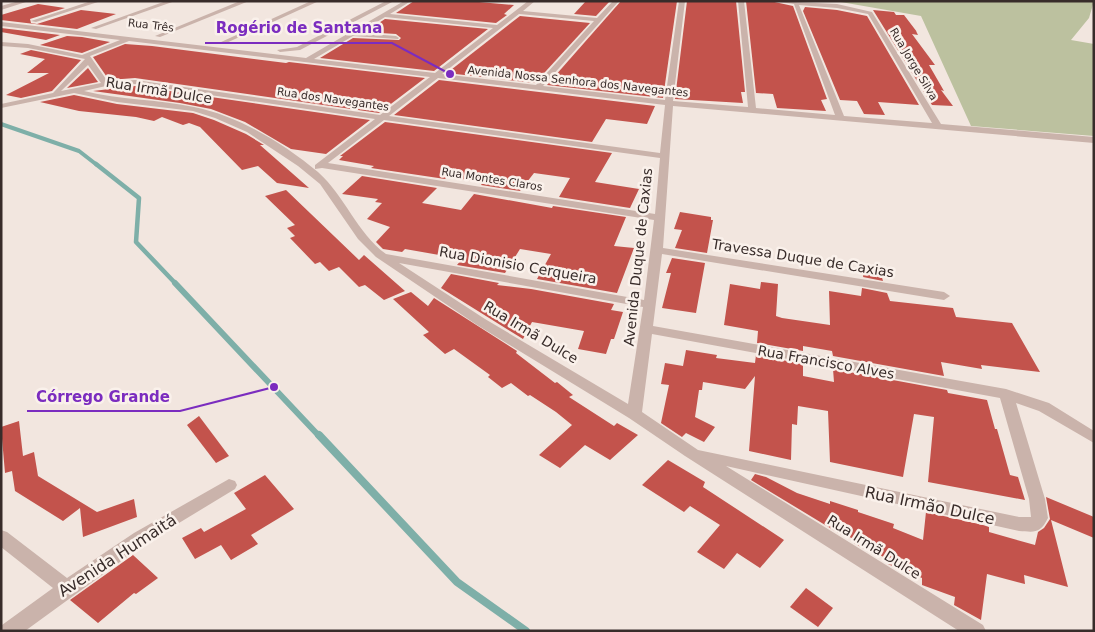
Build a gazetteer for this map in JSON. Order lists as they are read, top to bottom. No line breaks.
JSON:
{"streets":{"street":["Rua Três","Rua Jorge Silva","Avenida Nossa Senhora dos Navegantes","Rua Irmã Dulce","Rua dos Navegantes","Rua Montes Claros","Avenida Duque de Caxias","Travessa Duque de Caxias","Rua Dionisio Cerqueira","Rua Francisco Alves","Rua Irmão Dulce","Avenida Humaitá"]},"crossings":[["Rua Jorge Silva","Avenida Nossa Senhora dos Navegantes"],["Avenida Nossa Senhora dos Navegantes","Avenida Duque de Caxias"],["Rua Irmã Dulce","Rua dos Navegantes"],["Rua Irmã Dulce","Rua Montes Claros"],["Rua Irmã Dulce","Avenida Duque de Caxias"],["Rua Irmã Dulce","Rua Dionisio Cerqueira"],["Rua Irmã Dulce","Rua Irmão Dulce"],["Rua dos Navegantes","Avenida Duque de Caxias"],["Rua Montes Claros","Avenida Duque de Caxias"],["Avenida Duque de Caxias","Travessa Duque de Caxias"],["Avenida Duque de Caxias","Rua Dionisio Cerqueira"],["Avenida Duque de Caxias","Rua Francisco Alves"],["Rua Francisco Alves","Rua Irmão Dulce"]],"places":["Rogério de Santana","Córrego Grande"]}
